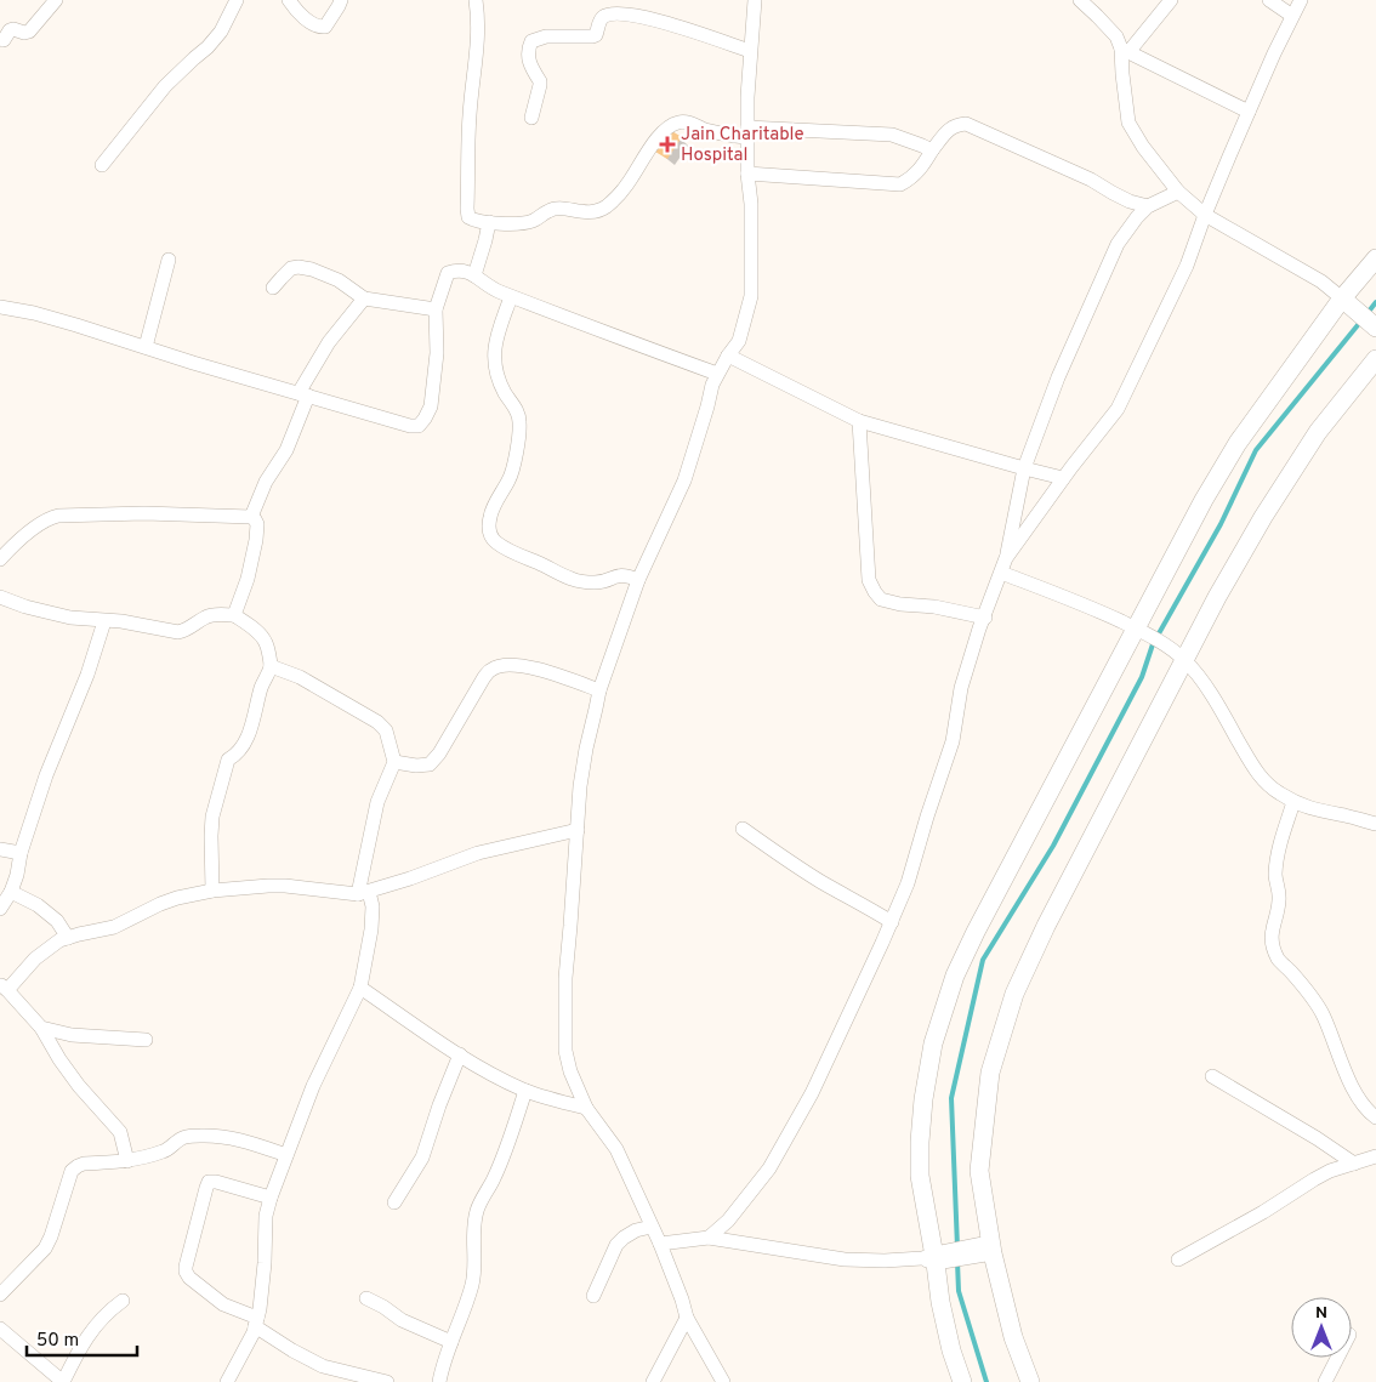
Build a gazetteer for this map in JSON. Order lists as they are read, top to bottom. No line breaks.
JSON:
{"places":{"health":["Jain Charitable Hospital"]},"scale_bar":"50 m","north":"top"}
